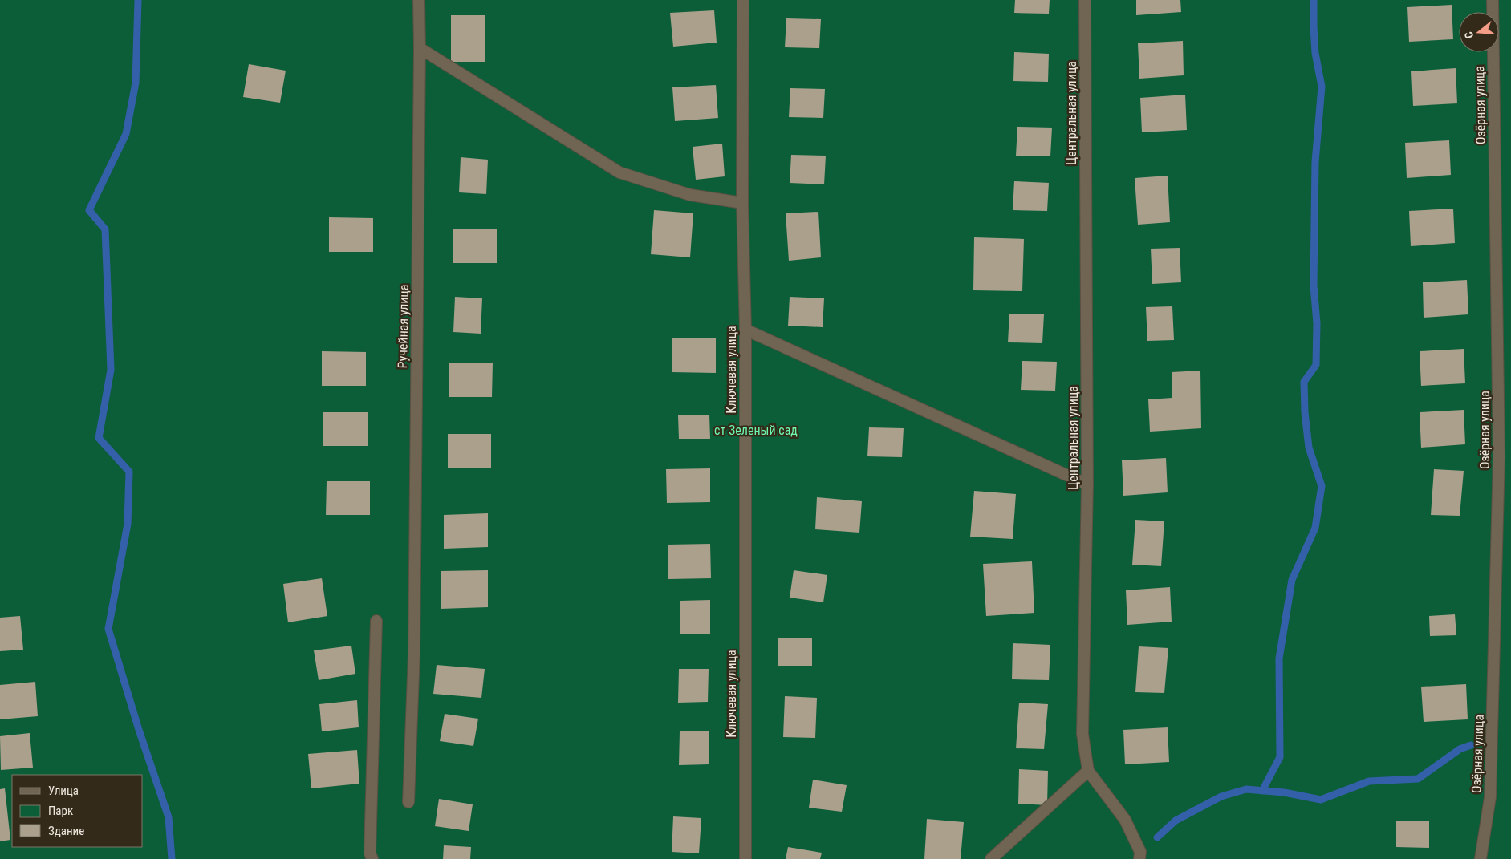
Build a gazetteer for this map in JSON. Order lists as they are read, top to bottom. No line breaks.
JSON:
{"streets":{"street":["Озёрная улица","Центральная улица","Ручейная улица","Ключевая улица"]},"parks":["ст Зеленый сад"],"legend":["Улица","Парк","Здание"],"north":"left"}
